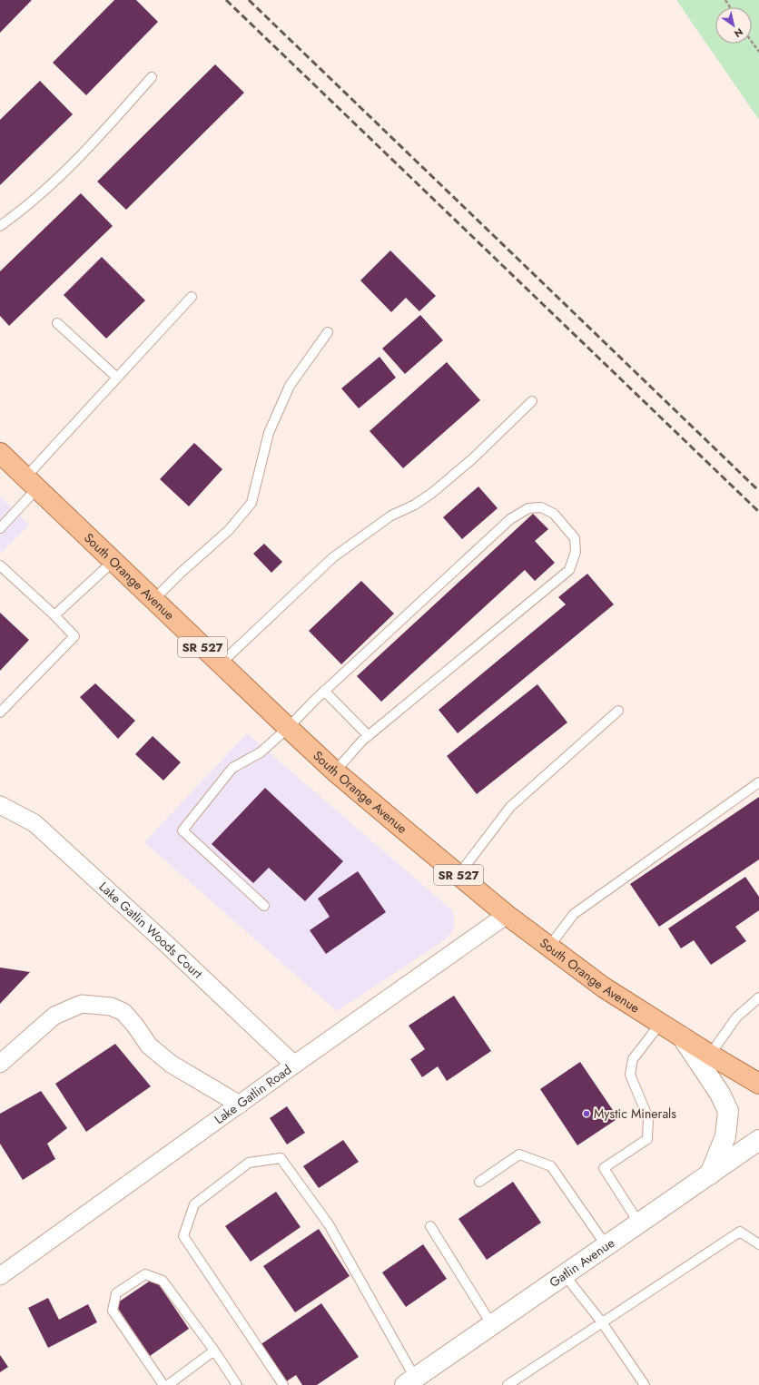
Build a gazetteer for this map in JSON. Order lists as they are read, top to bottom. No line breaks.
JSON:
{"streets":{"main road":["South Orange Avenue","SR 527"],"street":["Lake Gatlin Woods Court","Lake Gatlin Road","Gatlin Avenue"]},"crossings":[["South Orange Avenue","Lake Gatlin Road"],["Lake Gatlin Woods Court","Lake Gatlin Road"]],"places":["Mystic Minerals"],"north":"bottom right"}
